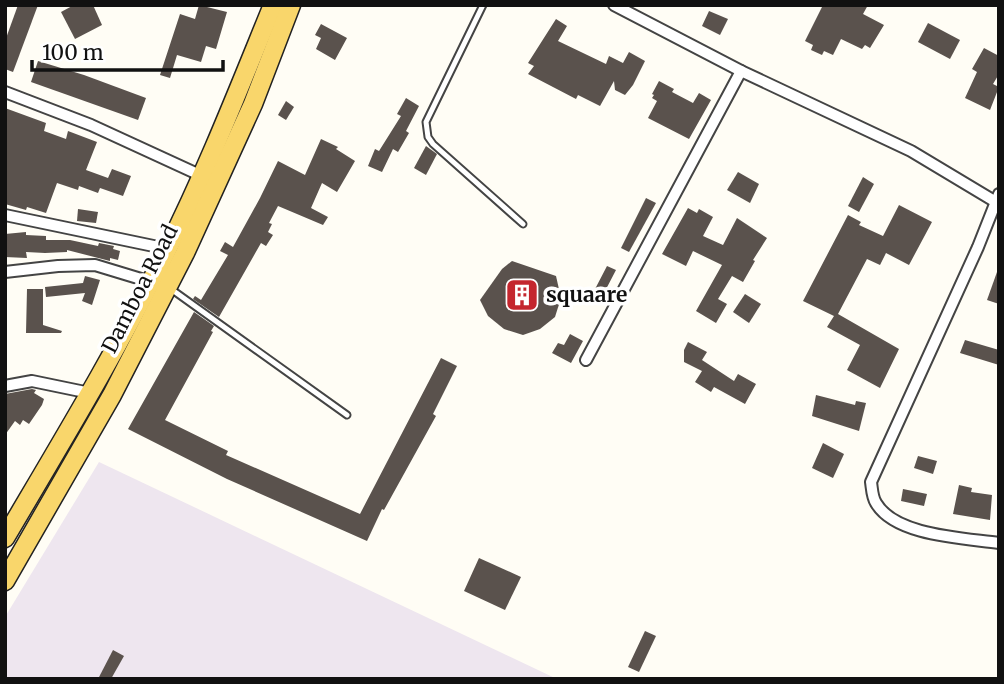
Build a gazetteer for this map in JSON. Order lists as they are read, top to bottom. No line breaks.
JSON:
{"streets":{"main road":["Damboa Road"]},"places":{"building":["squaare"]},"scale_bar":"100 m"}
